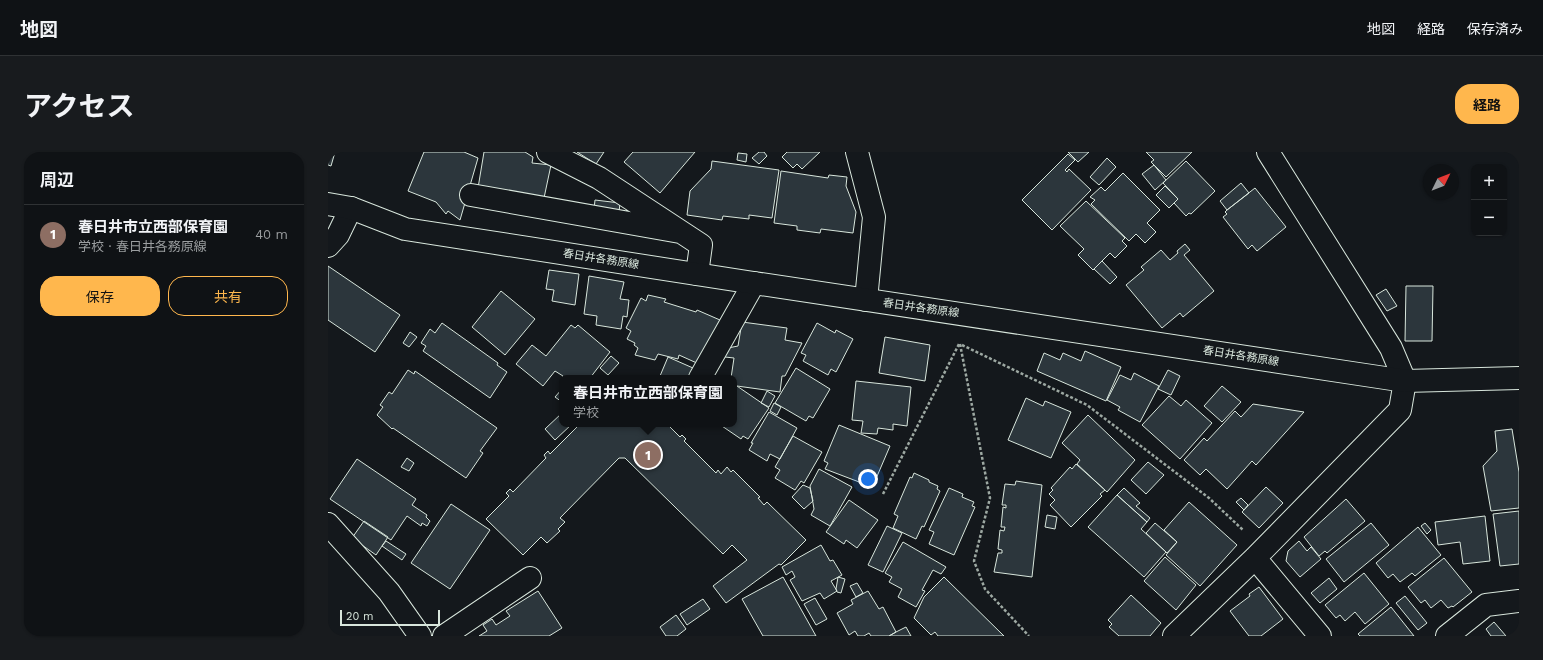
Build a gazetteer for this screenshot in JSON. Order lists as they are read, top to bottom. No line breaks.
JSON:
{"streets":{"street":["春日井各務原線"]},"scale_bar":"20 m","north":"top right","page":{"header":"地図","nav":["地図","経路","保存済み"],"title":"アクセス","buttons":["経路",["保存","共有"]],"heading":"周辺","map_buttons":["+","−"],"list":[{"mark":"1","name":"春日井市立西部保育園","note":"学校 · 春日井各務原線","value":"40 m"}],"popup":["春日井市立西部保育園","学校"],"pins":"1","scale":"20 m"}}
